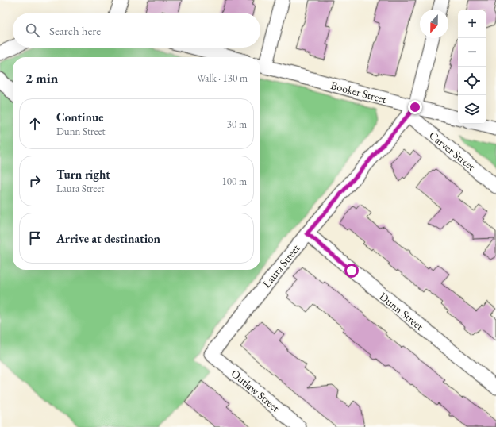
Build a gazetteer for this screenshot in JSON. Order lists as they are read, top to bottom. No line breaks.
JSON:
{"streets":{"street":["Booker Street","Carver Street","Laura Street","Dunn Street","Outlaw Street"]},"crossings":[["Booker Street","Carver Street"],["Booker Street","Laura Street"],["Carver Street","Laura Street"],["Laura Street","Dunn Street"],["Laura Street","Outlaw Street"]],"north":"bottom","page":{"map_buttons":["+","−"],"search":"Search here","heading":["2 min","Walk · 130 m"],"list":[["Continue","Dunn Street","30 m"],["Turn right","Laura Street","100 m"],"Arrive at destination"]}}
